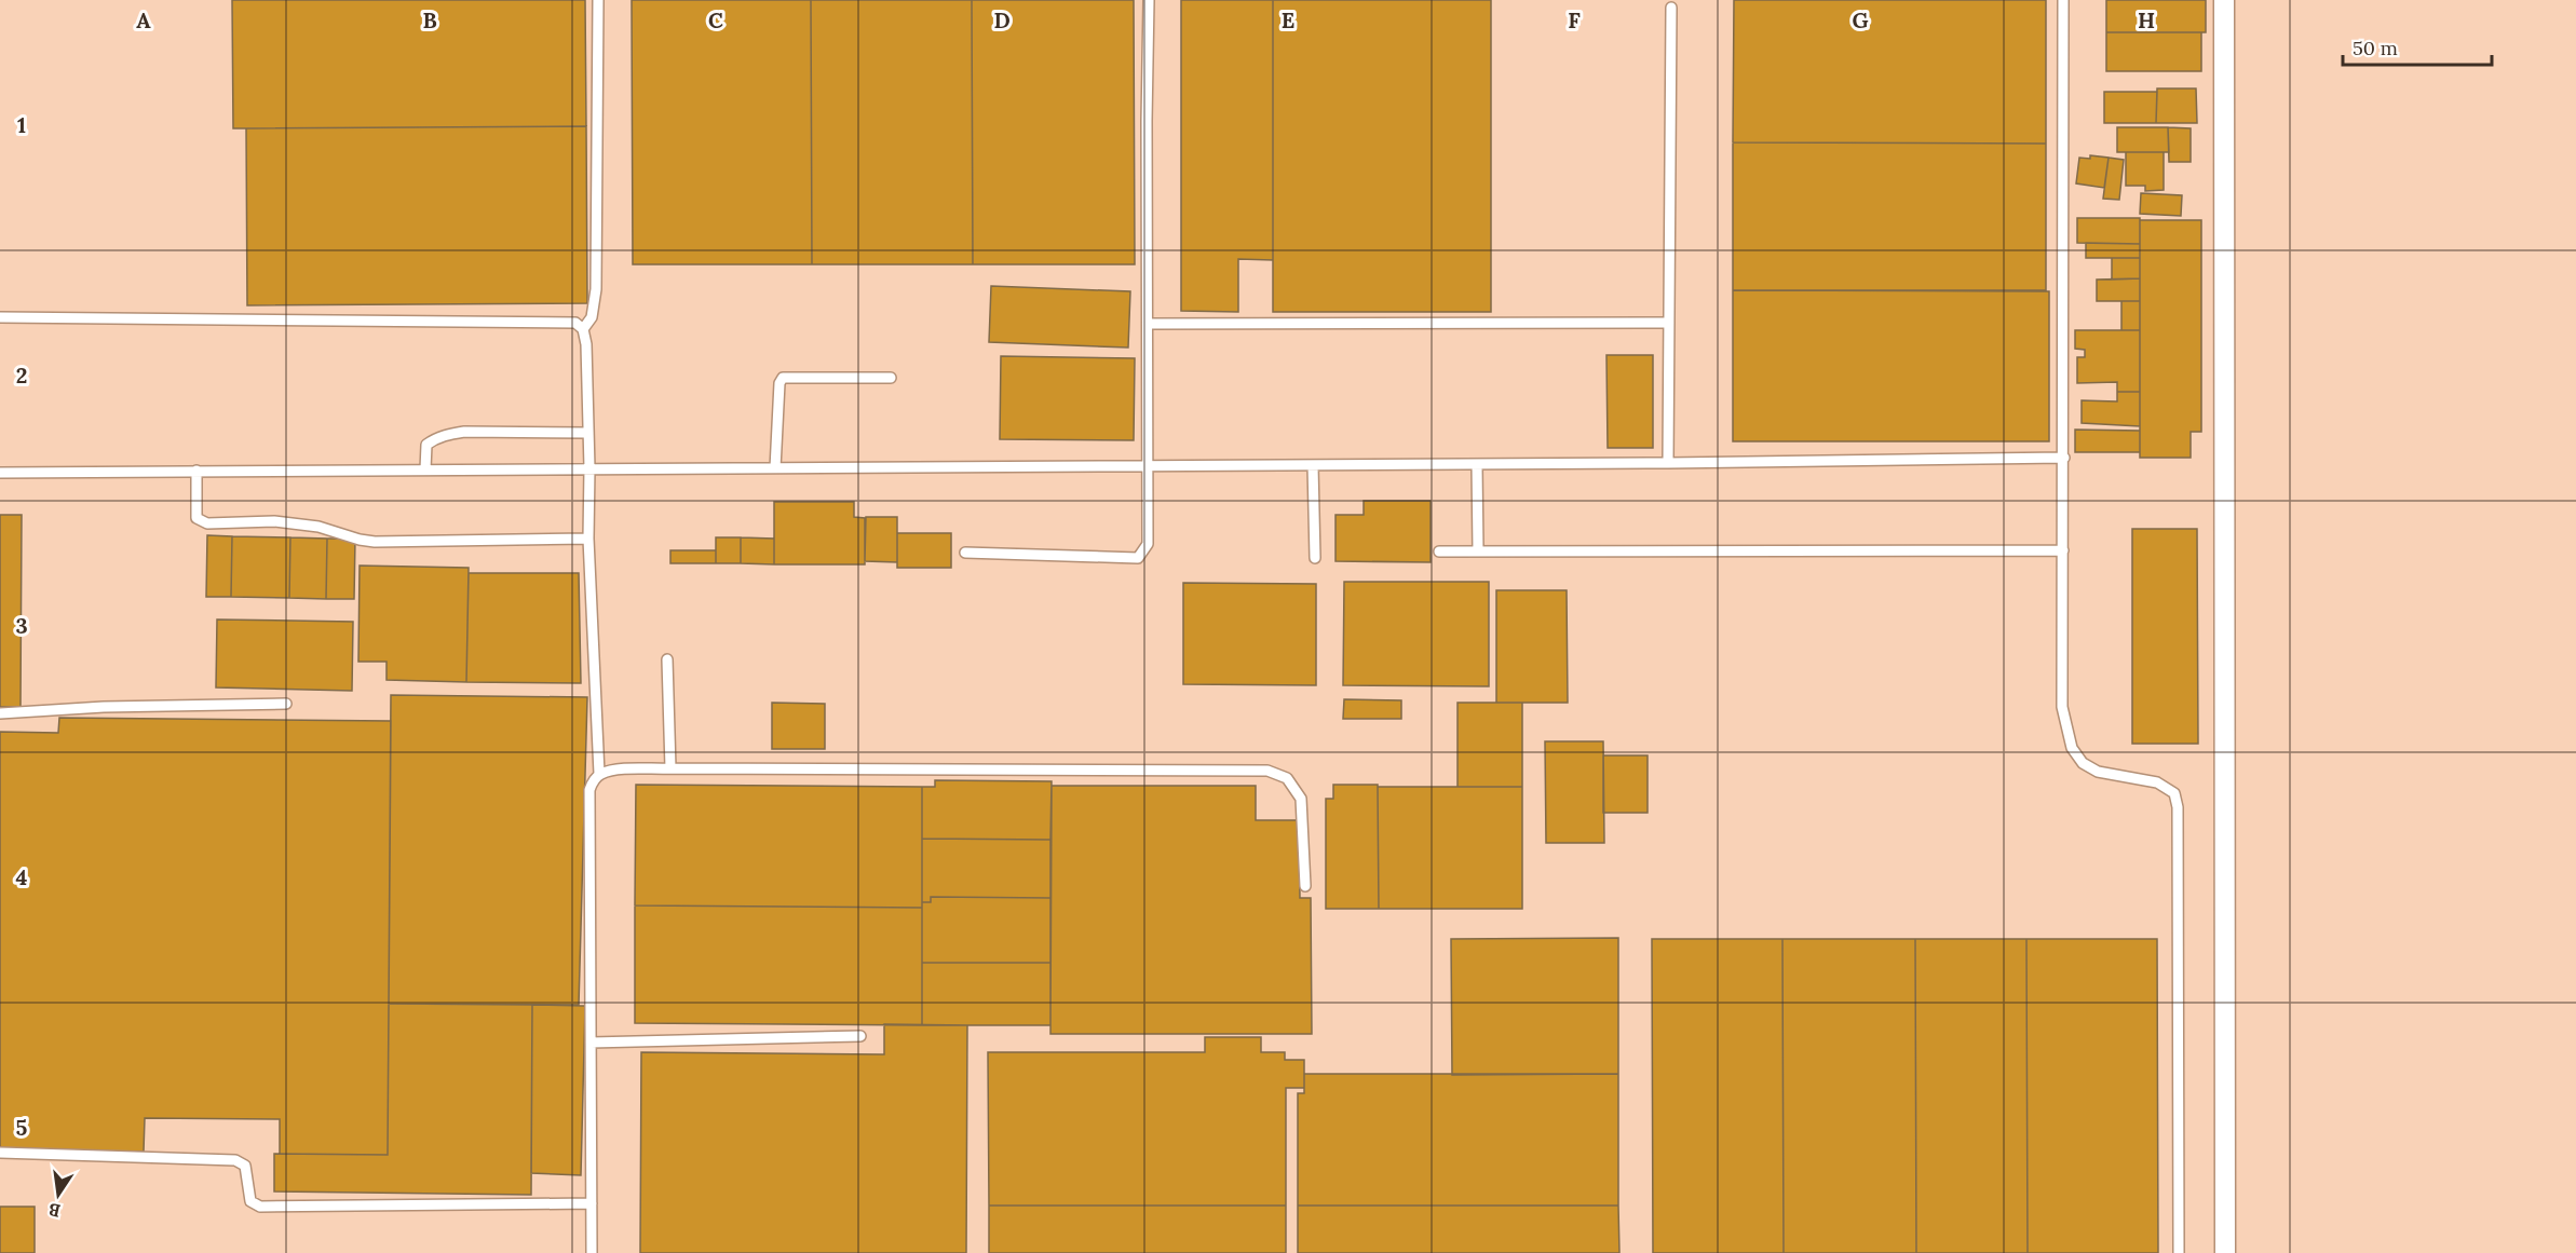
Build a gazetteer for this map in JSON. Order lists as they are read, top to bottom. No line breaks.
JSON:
{"scale_bar":"50 m","north":"bottom","grid":{"columns":["A","B","C","D","E","F","G","H"],"rows":["1","2","3","4","5"]}}
